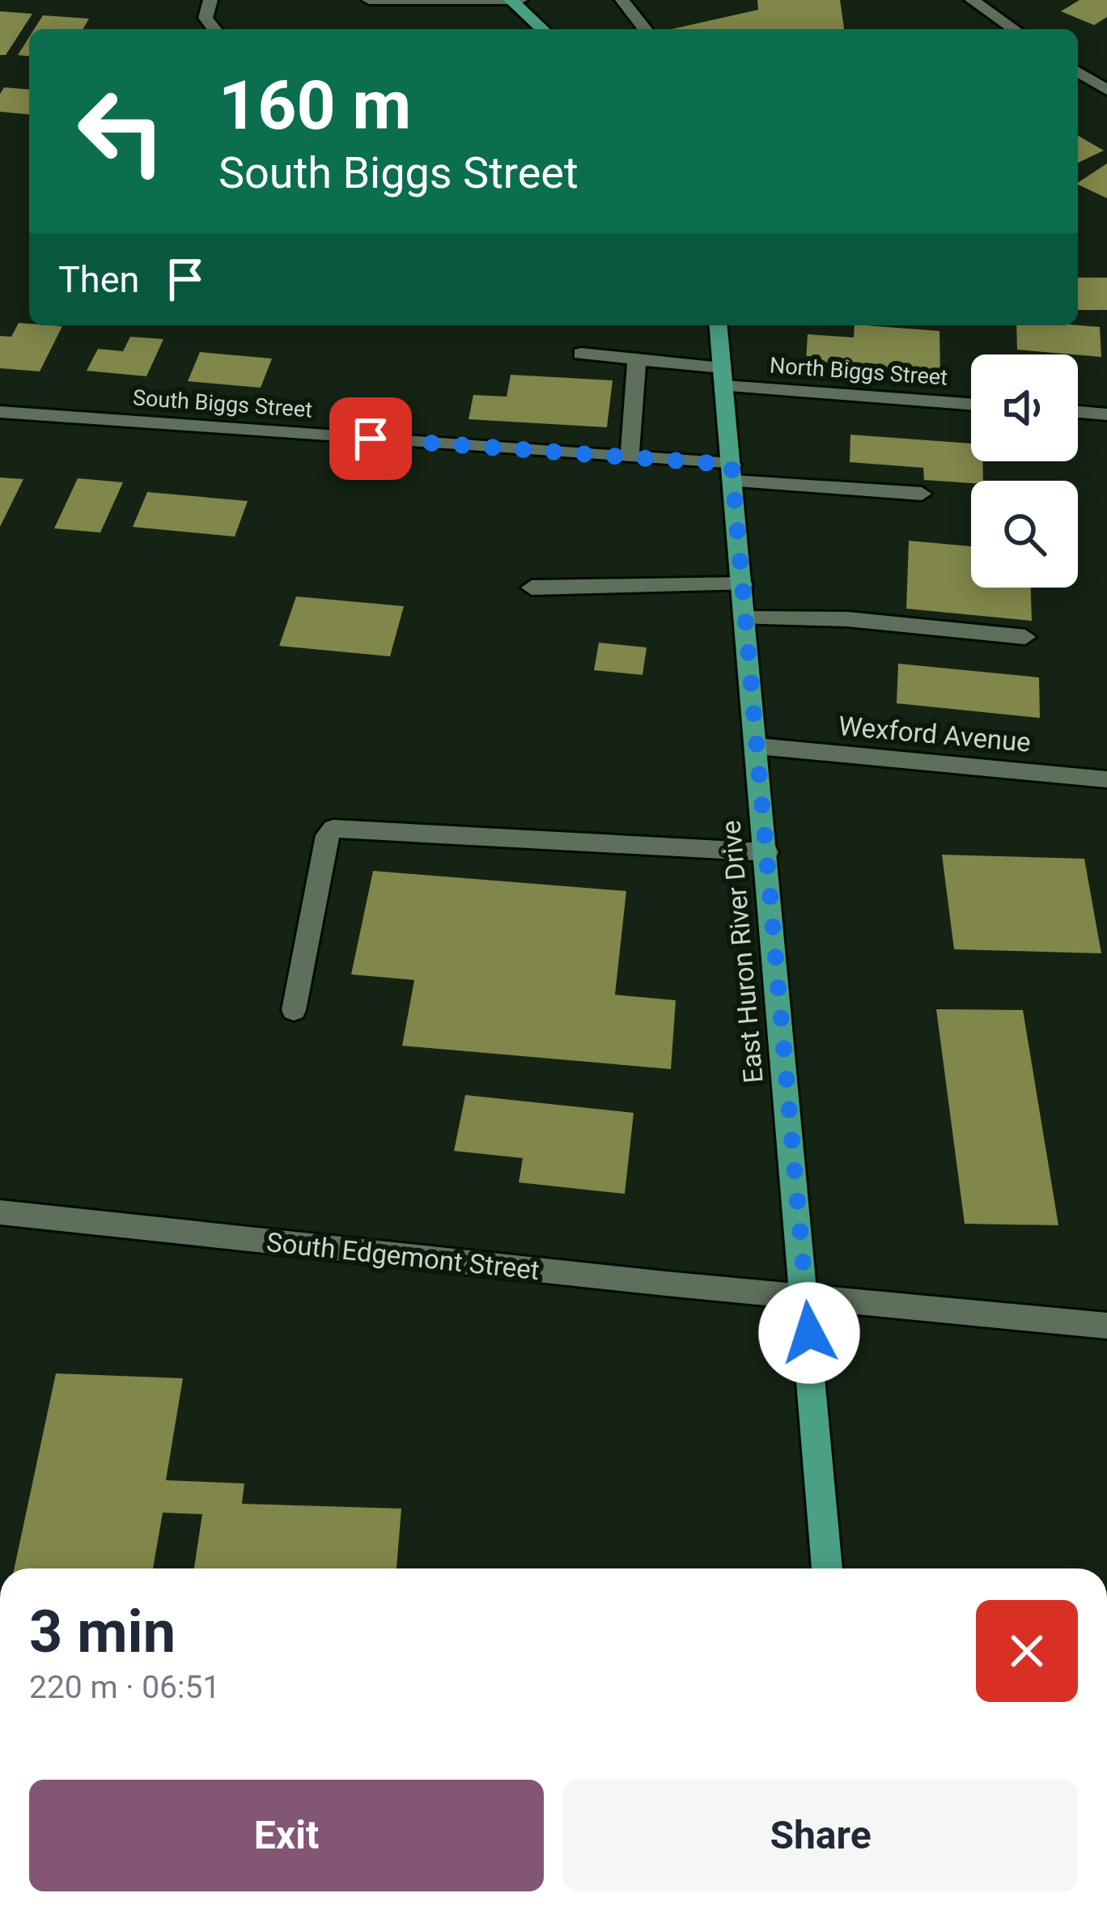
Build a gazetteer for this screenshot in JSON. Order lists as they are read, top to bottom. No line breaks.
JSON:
{"streets":{"main road":["East Huron River Drive"],"street":["North Biggs Street","South Biggs Street","Wexford Avenue","South Edgemont Street"]},"crossings":[["North Biggs Street","East Huron River Drive"],["South Biggs Street","East Huron River Drive"],["Wexford Avenue","East Huron River Drive"],["East Huron River Drive","South Edgemont Street"]],"page":{"turn":["160 m","South Biggs Street"],"then":"Then","heading":["3 min","220 m · 06:51"],"buttons":["Exit","Share"]}}
